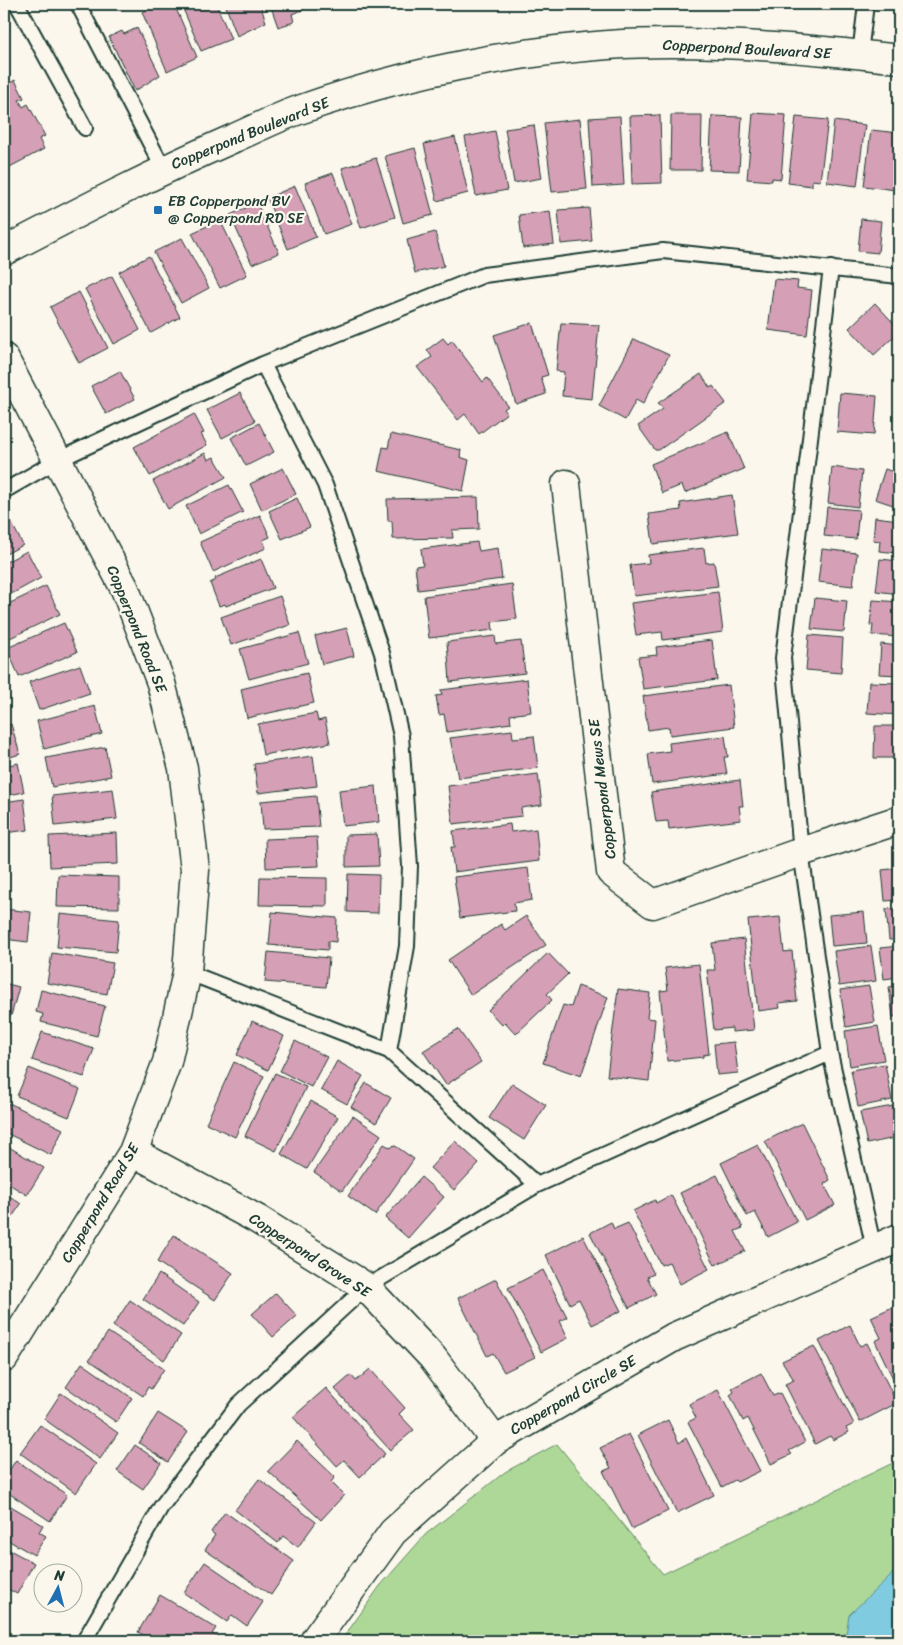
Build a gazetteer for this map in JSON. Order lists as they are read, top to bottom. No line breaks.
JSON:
{"streets":{"street":["Copperpond Boulevard SE","Copperpond Road SE","Copperpond Mews SE","Copperpond Grove SE","Copperpond Circle SE"]},"crossings":[["Copperpond Road SE","Copperpond Grove SE"],["Copperpond Grove SE","Copperpond Circle SE"]],"places":{"transit":["EB Copperpond BV @ Copperpond RD SE"]},"north":"top"}
